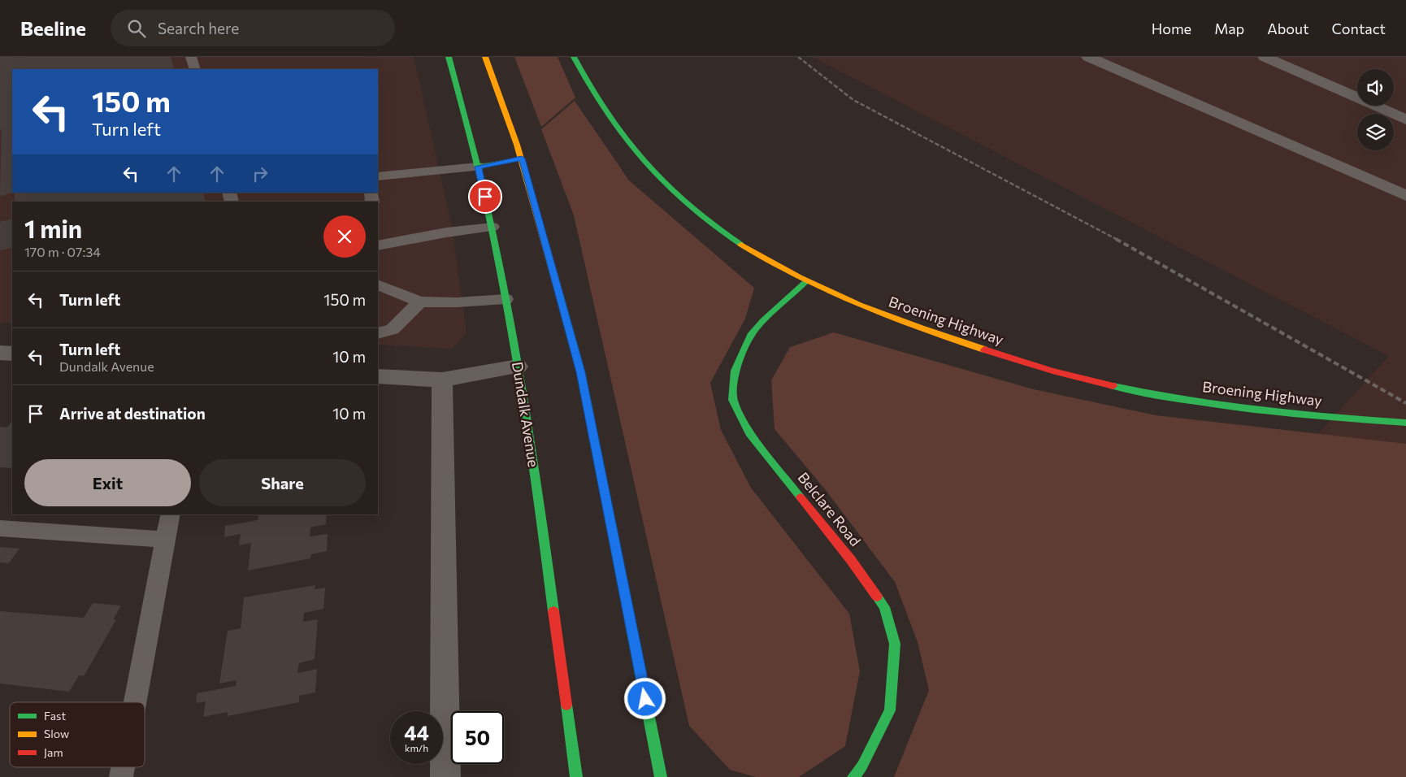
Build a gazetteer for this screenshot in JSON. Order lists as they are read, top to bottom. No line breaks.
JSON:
{"streets":{"main road":["Broening Highway","Dundalk Avenue","Belclare Road"]},"crossings":[["Broening Highway","Belclare Road"]],"legend":["Fast","Slow","Jam"],"page":{"header":"Beeline","search":"Search here","nav":["Home","Map","About","Contact"],"turn":["150 m","Turn left"],"heading":["1 min","170 m · 07:34"],"list":[{"name":"Turn left","value":"150 m"},{"name":"Turn left","note":"Dundalk Avenue","value":"10 m"},{"name":"Arrive at destination","value":"10 m"}],"buttons":["Exit","Share"],"speed":"44 km/h","limit":"50"}}
